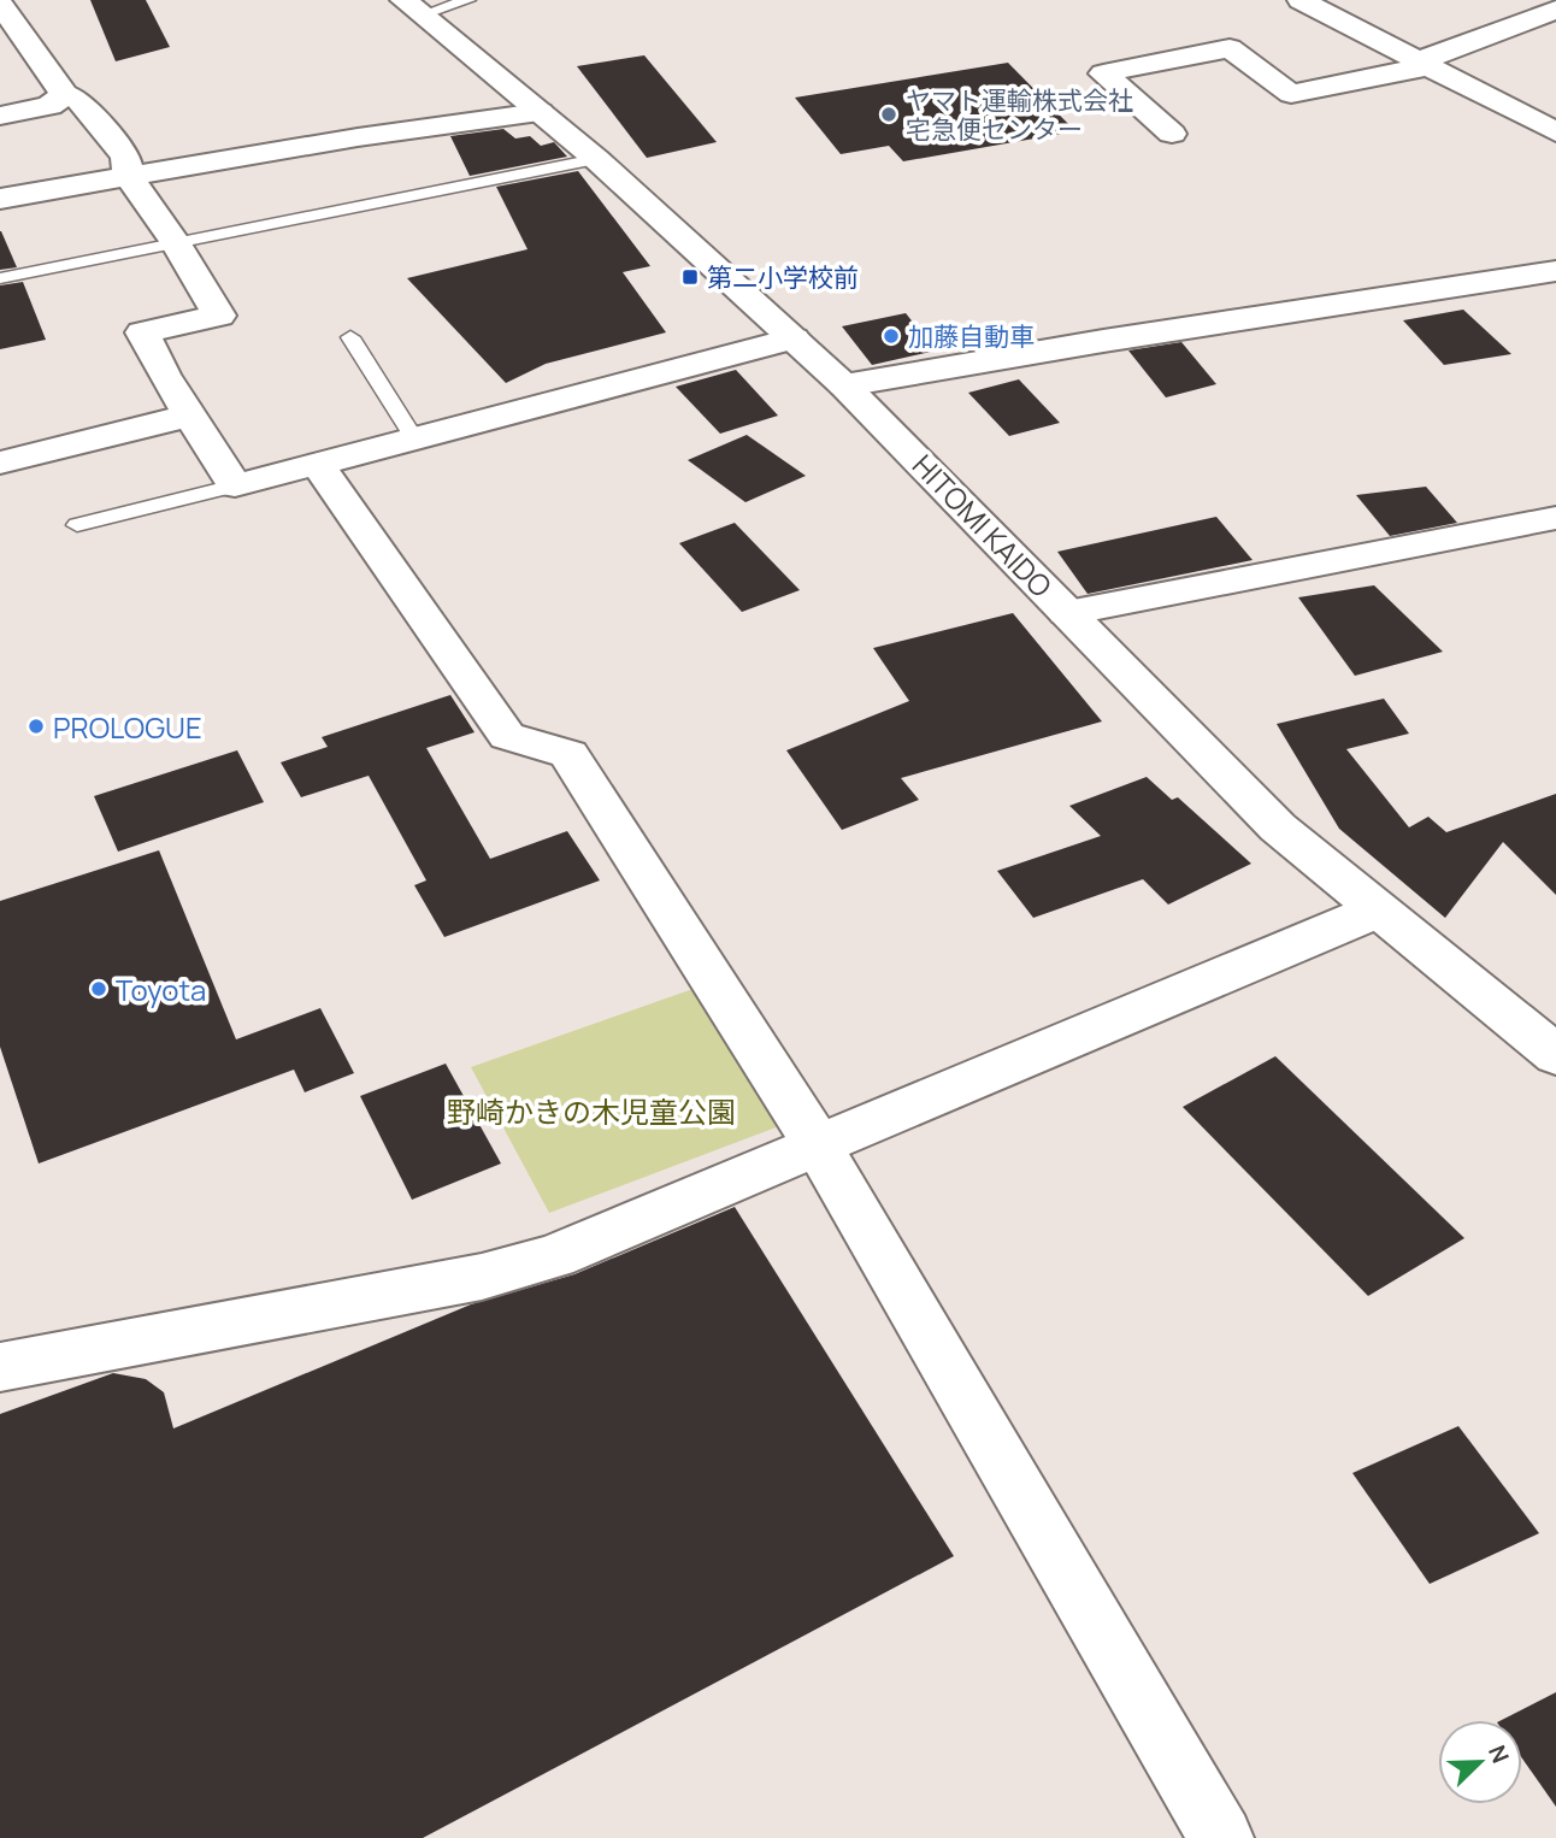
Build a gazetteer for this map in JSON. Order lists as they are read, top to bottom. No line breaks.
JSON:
{"streets":{"street":["HITOMI KAIDO"]},"parks":["野崎かきの木児童公園"],"places":{"other":["ヤマト運輸株式会社 宅急便センター","加藤自動車","PROLOGUE","Toyota"],"transit":["第二小学校前"]},"north":"top right"}
